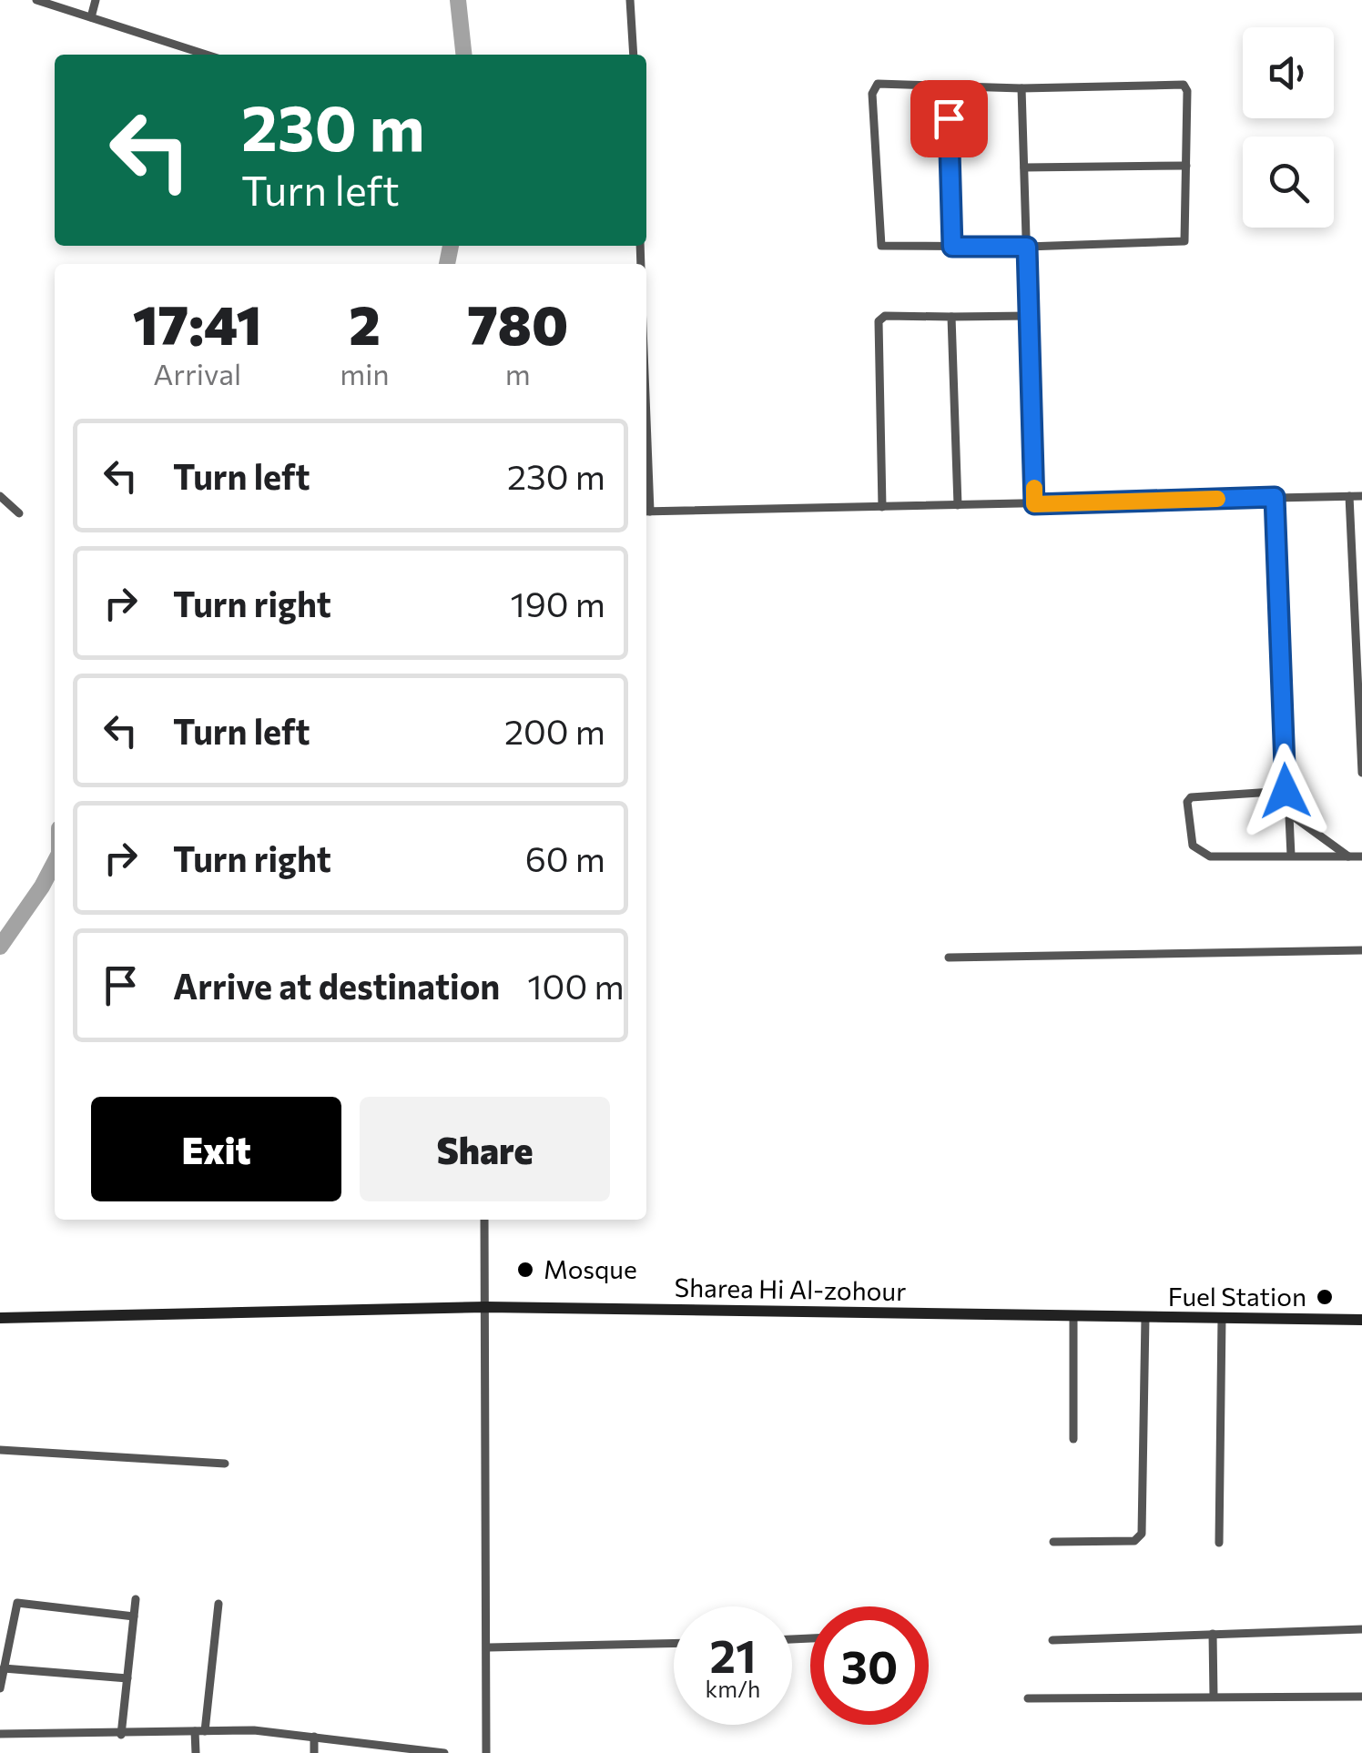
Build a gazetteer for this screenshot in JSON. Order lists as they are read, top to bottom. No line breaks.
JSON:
{"streets":{"street":["Sharea Hi Al-zohour"]},"places":["Mosque","Fuel Station"],"page":{"turn":["230 m","Turn left"],"eta":["17:41","Arrival","2","min","780","m"],"list":[{"name":"Turn left","value":"230 m"},{"name":"Turn right","value":"190 m"},{"name":"Turn left","value":"200 m"},{"name":"Turn right","value":"60 m"},{"name":"Arrive at destination","value":"100 m"}],"buttons":["Exit","Share"],"speed":"21 km/h","limit":"30"}}
